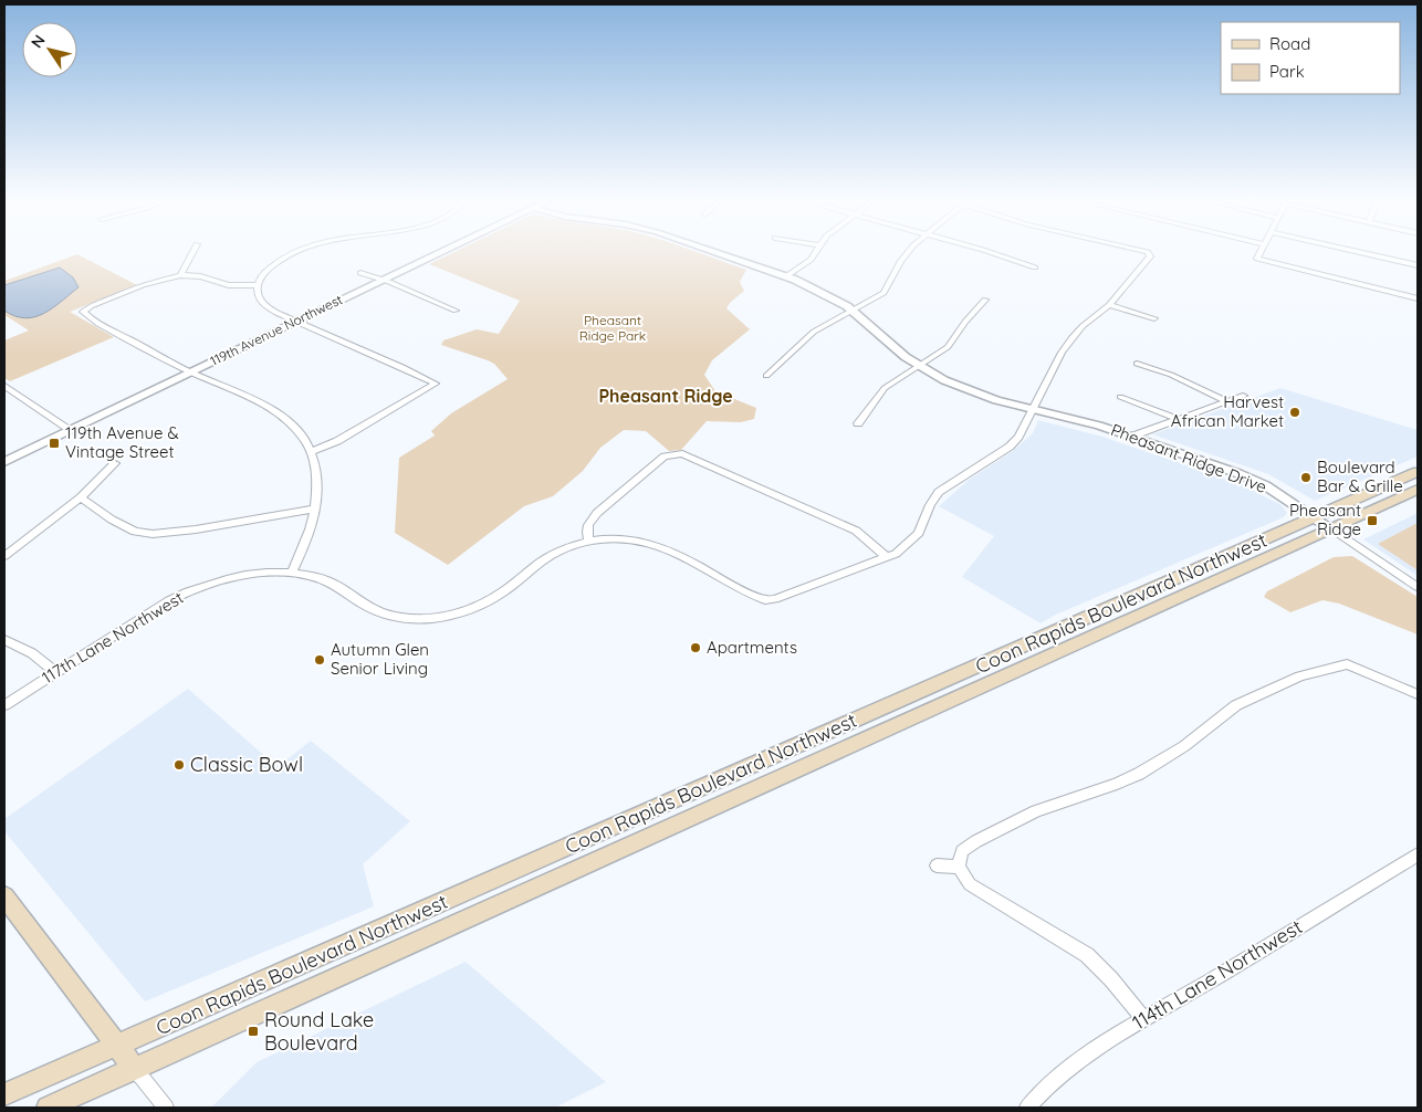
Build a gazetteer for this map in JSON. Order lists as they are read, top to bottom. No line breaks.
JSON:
{"streets":{"main road":["Coon Rapids Boulevard Northwest"],"street":["119th Avenue Northwest","Pheasant Ridge Drive","117th Lane Northwest","114th Lane Northwest"]},"crossings":[["Pheasant Ridge Drive","Coon Rapids Boulevard Northwest"]],"districts":["Pheasant Ridge"],"parks":["Pheasant Ridge Park"],"places":{"other":["Harvest African Market","Boulevard Bar & Grille","Apartments","Autumn Glen Senior Living","Classic Bowl"],"transit":["119th Avenue & Vintage Street","Pheasant Ridge","Round Lake Boulevard"]},"legend":["Road","Park"],"north":"top left"}
